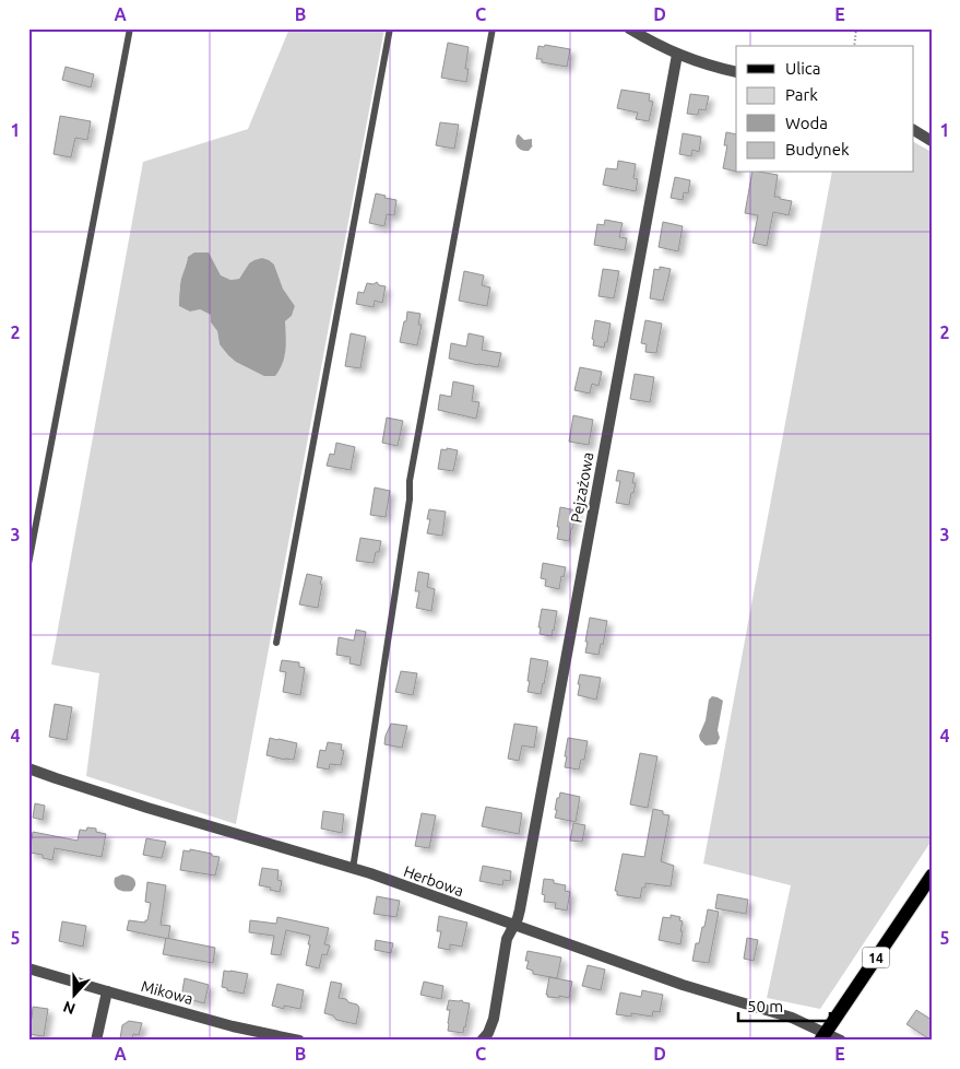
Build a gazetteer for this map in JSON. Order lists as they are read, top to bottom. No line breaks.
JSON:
{"streets":{"main road":["14"],"street":["Pejzażowa","Herbowa","Mikowa"]},"crossings":[["Pejzażowa","Herbowa"],["Herbowa","14"]],"legend":["Ulica","Park","Woda","Budynek"],"scale_bar":"50 m","north":"bottom","grid":{"columns":["A","B","C","D","E"],"rows":["1","2","3","4","5"]}}
